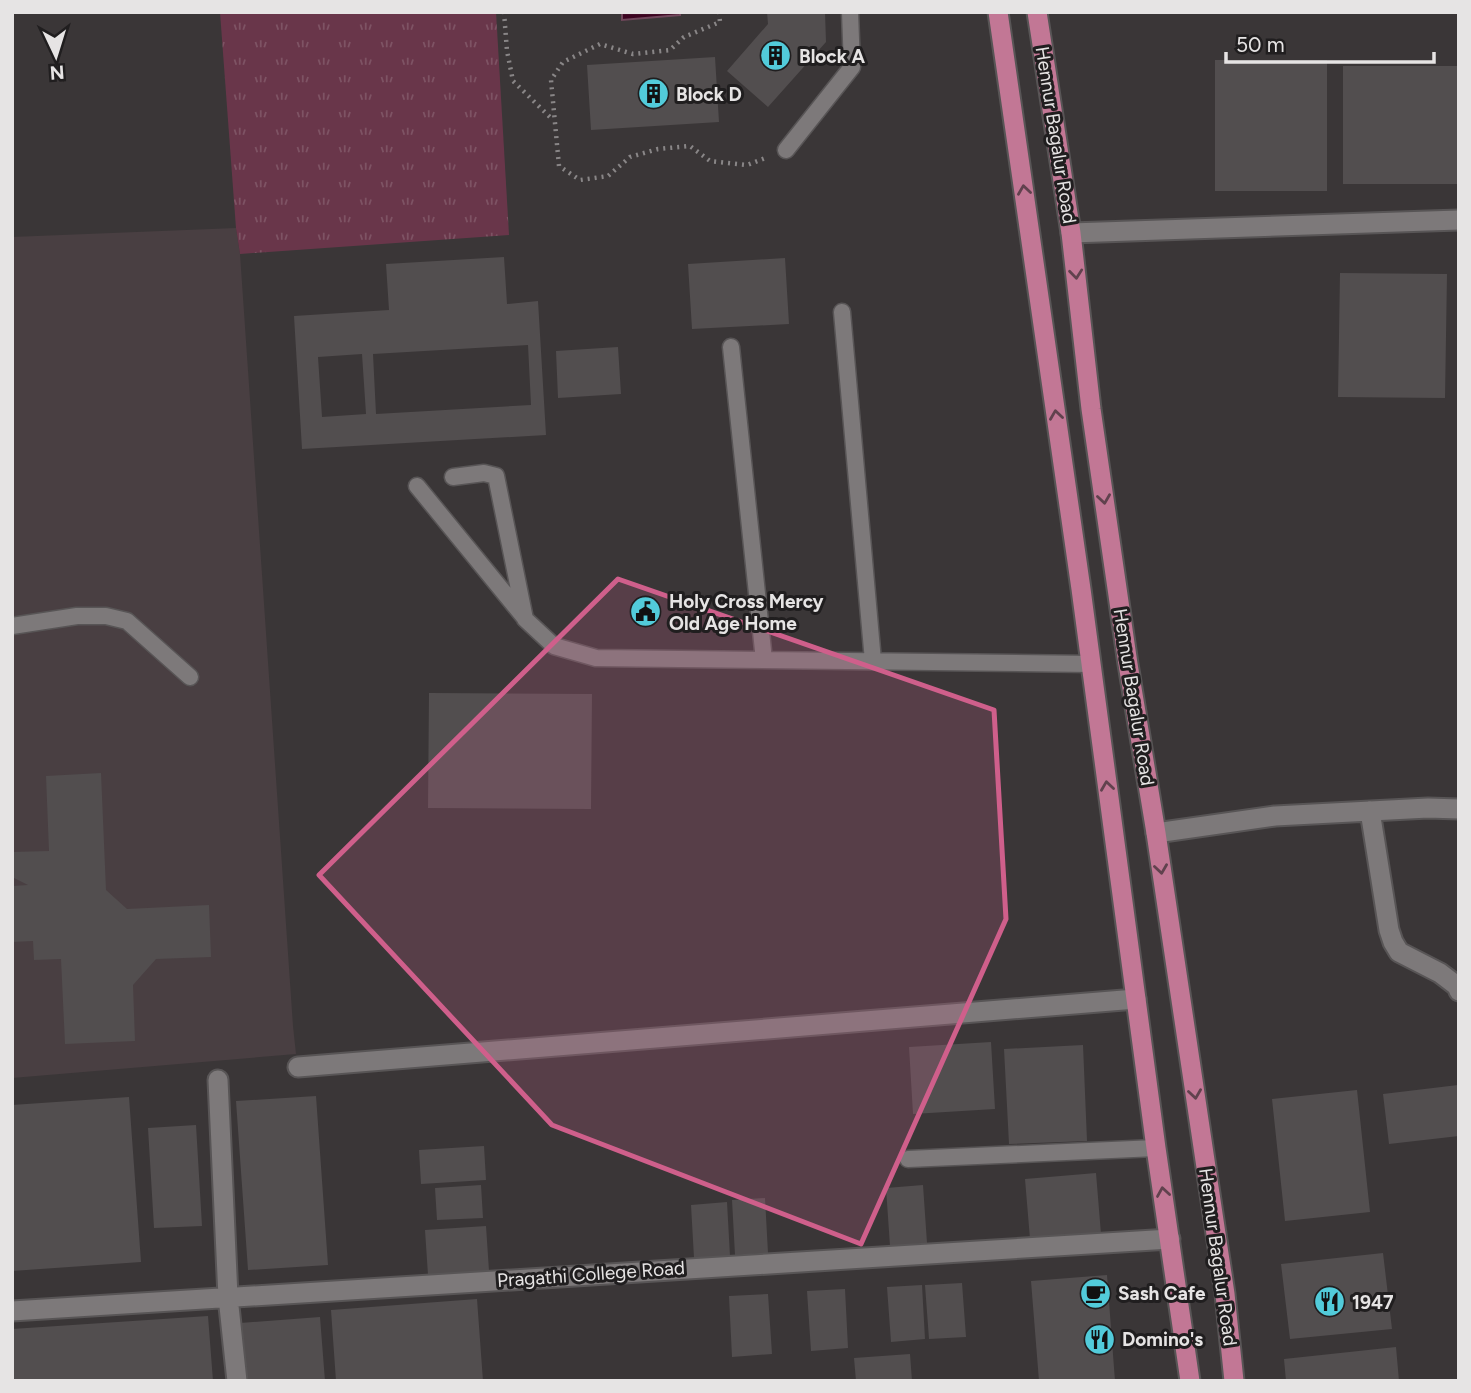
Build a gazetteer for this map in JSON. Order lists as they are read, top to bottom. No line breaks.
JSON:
{"streets":{"main road":["Hennur Bagalur Road"],"street":["Pragathi College Road"]},"crossings":[["Hennur Bagalur Road","Pragathi College Road"]],"places":{"building":["Block A","Block D"],"public building":["Holy Cross Mercy Old Age Home"],"cafe":["Sash Cafe"],"restaurant":["1947","Domino's"]},"scale_bar":"50 m","north":"bottom"}
